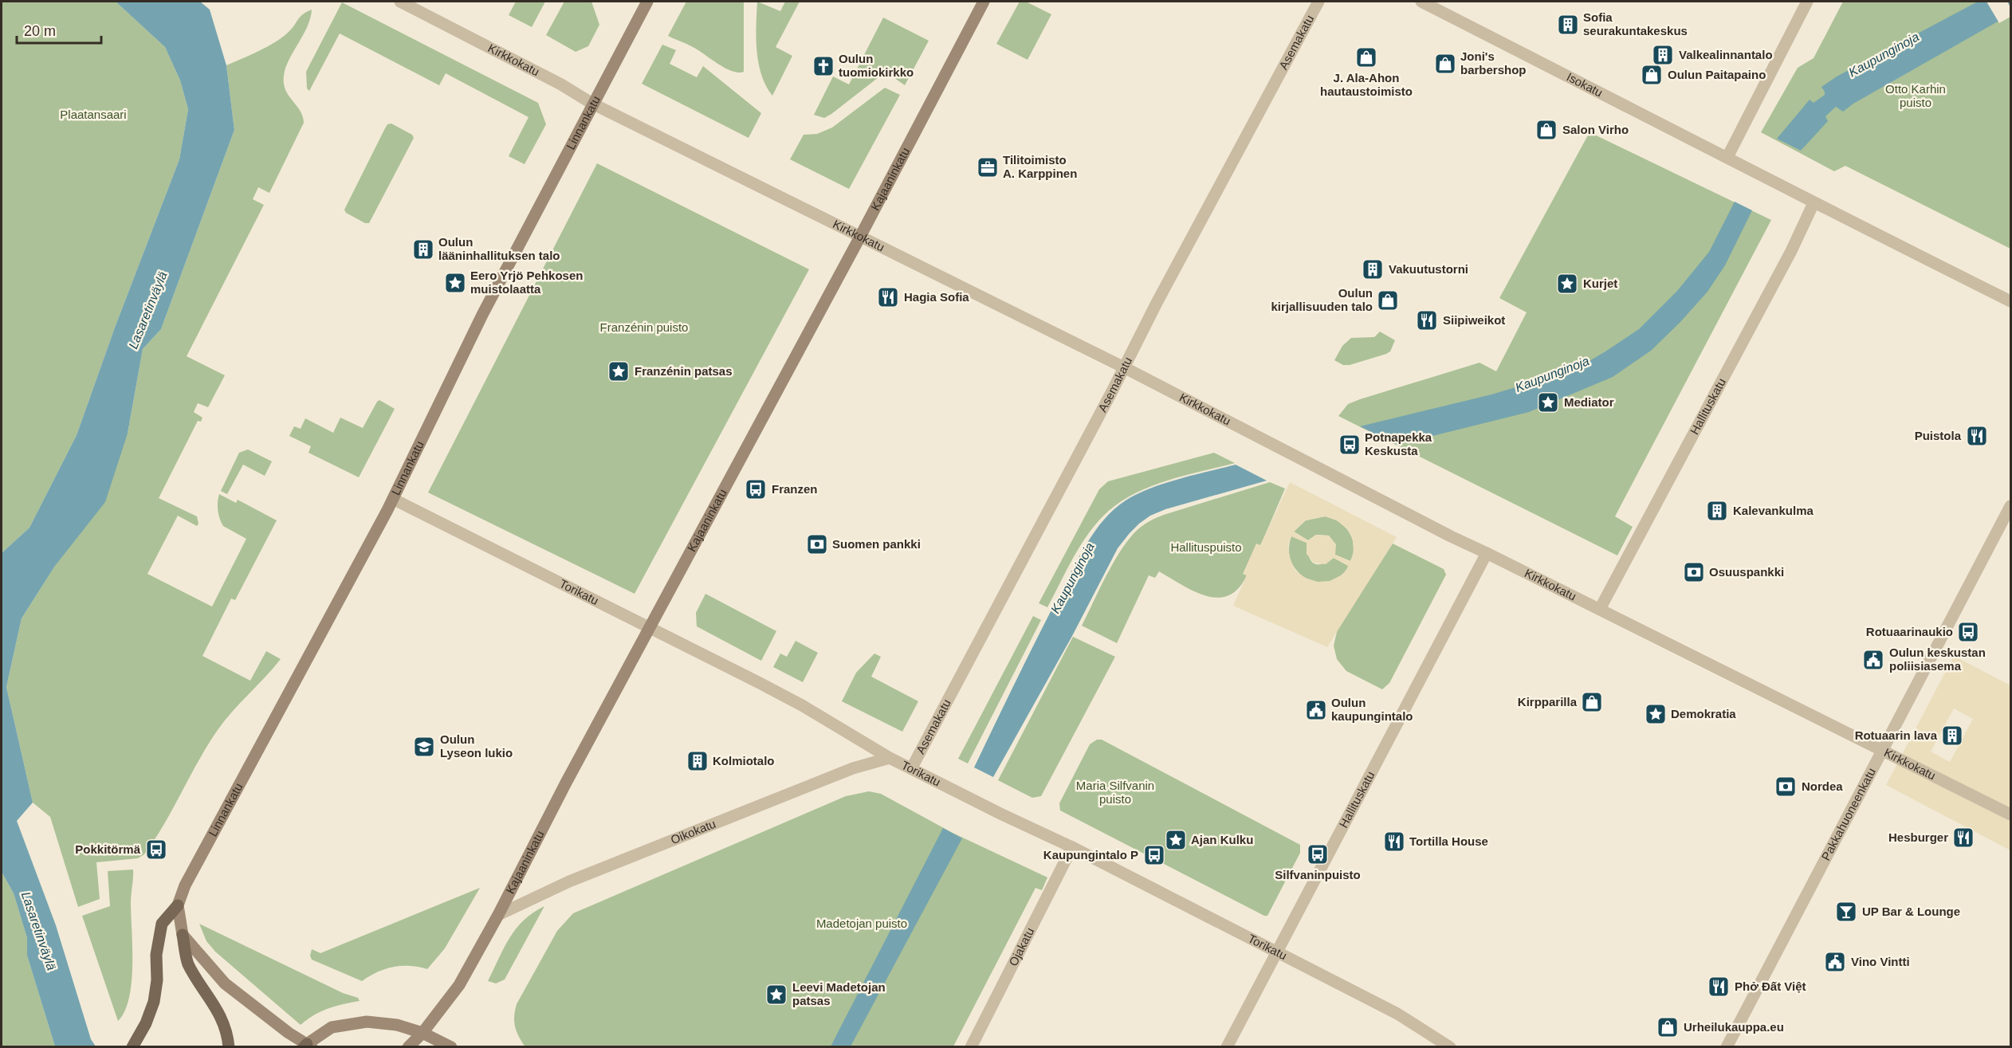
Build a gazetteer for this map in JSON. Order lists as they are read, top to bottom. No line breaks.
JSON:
{"streets":{"main road":["Linnankatu","Kajaaninkatu"],"street":["Asemakatu","Kirkkokatu","Isokatu","Hallituskatu","Torikatu","Pakkahuoneenkatu","Oikokatu","Ojakatu"]},"crossings":[["Asemakatu","Kirkkokatu"],["Asemakatu","Torikatu"],["Kirkkokatu","Linnankatu"],["Kirkkokatu","Kajaaninkatu"],["Kirkkokatu","Hallituskatu"],["Kirkkokatu","Pakkahuoneenkatu"],["Isokatu","Hallituskatu"],["Linnankatu","Torikatu"],["Kajaaninkatu","Torikatu"],["Kajaaninkatu","Oikokatu"],["Hallituskatu","Torikatu"],["Torikatu","Oikokatu"],["Torikatu","Ojakatu"]],"water":["Kaupunginoja","Lasaretinväylä"],"parks":["Otto Karhin puisto","Plaatansaari","Franzénin puisto","Hallituspuisto","Maria Silfvanin puisto","Madetojan puisto"],"places":{"building":["Sofia seurakuntakeskus","Valkealinnantalo","Oulun lääninhallituksen talo","Vakuutustorni","Kalevankulma","Rotuaarin lava","Kolmiotalo"],"shop":["J. Ala-Ahon hautaustoimisto","Joni's barbershop","Oulun Paitapaino","Salon Virho","Oulun kirjallisuuden talo","Kirpparilla","Urheilukauppa.eu"],"church":["Oulun tuomiokirkko"],"office":["Tilitoimisto A. Karppinen"],"place":["Eero Yrjö Pehkosen muistolaatta","Kurjet","Franzénin patsas","Mediator","Demokratia","Ajan Kulku","Leevi Madetojan patsas"],"restaurant":["Hagia Sofia","Siipiweikot","Puistola","Hesburger","Tortilla House","Phở Đất Việt"],"bus stop":["Potnapekka Keskusta","Franzen","Rotuaarinaukio","Pokkitörmä","Silfvaninpuisto","Kaupungintalo P"],"bank":["Suomen pankki","Osuuspankki","Nordea"],"public building":["Oulun keskustan poliisiasema","Oulun kaupungintalo","Vino Vintti"],"school or university":["Oulun Lyseon lukio"],"bar":["UP Bar & Lounge"]},"scale_bar":"20 m"}
